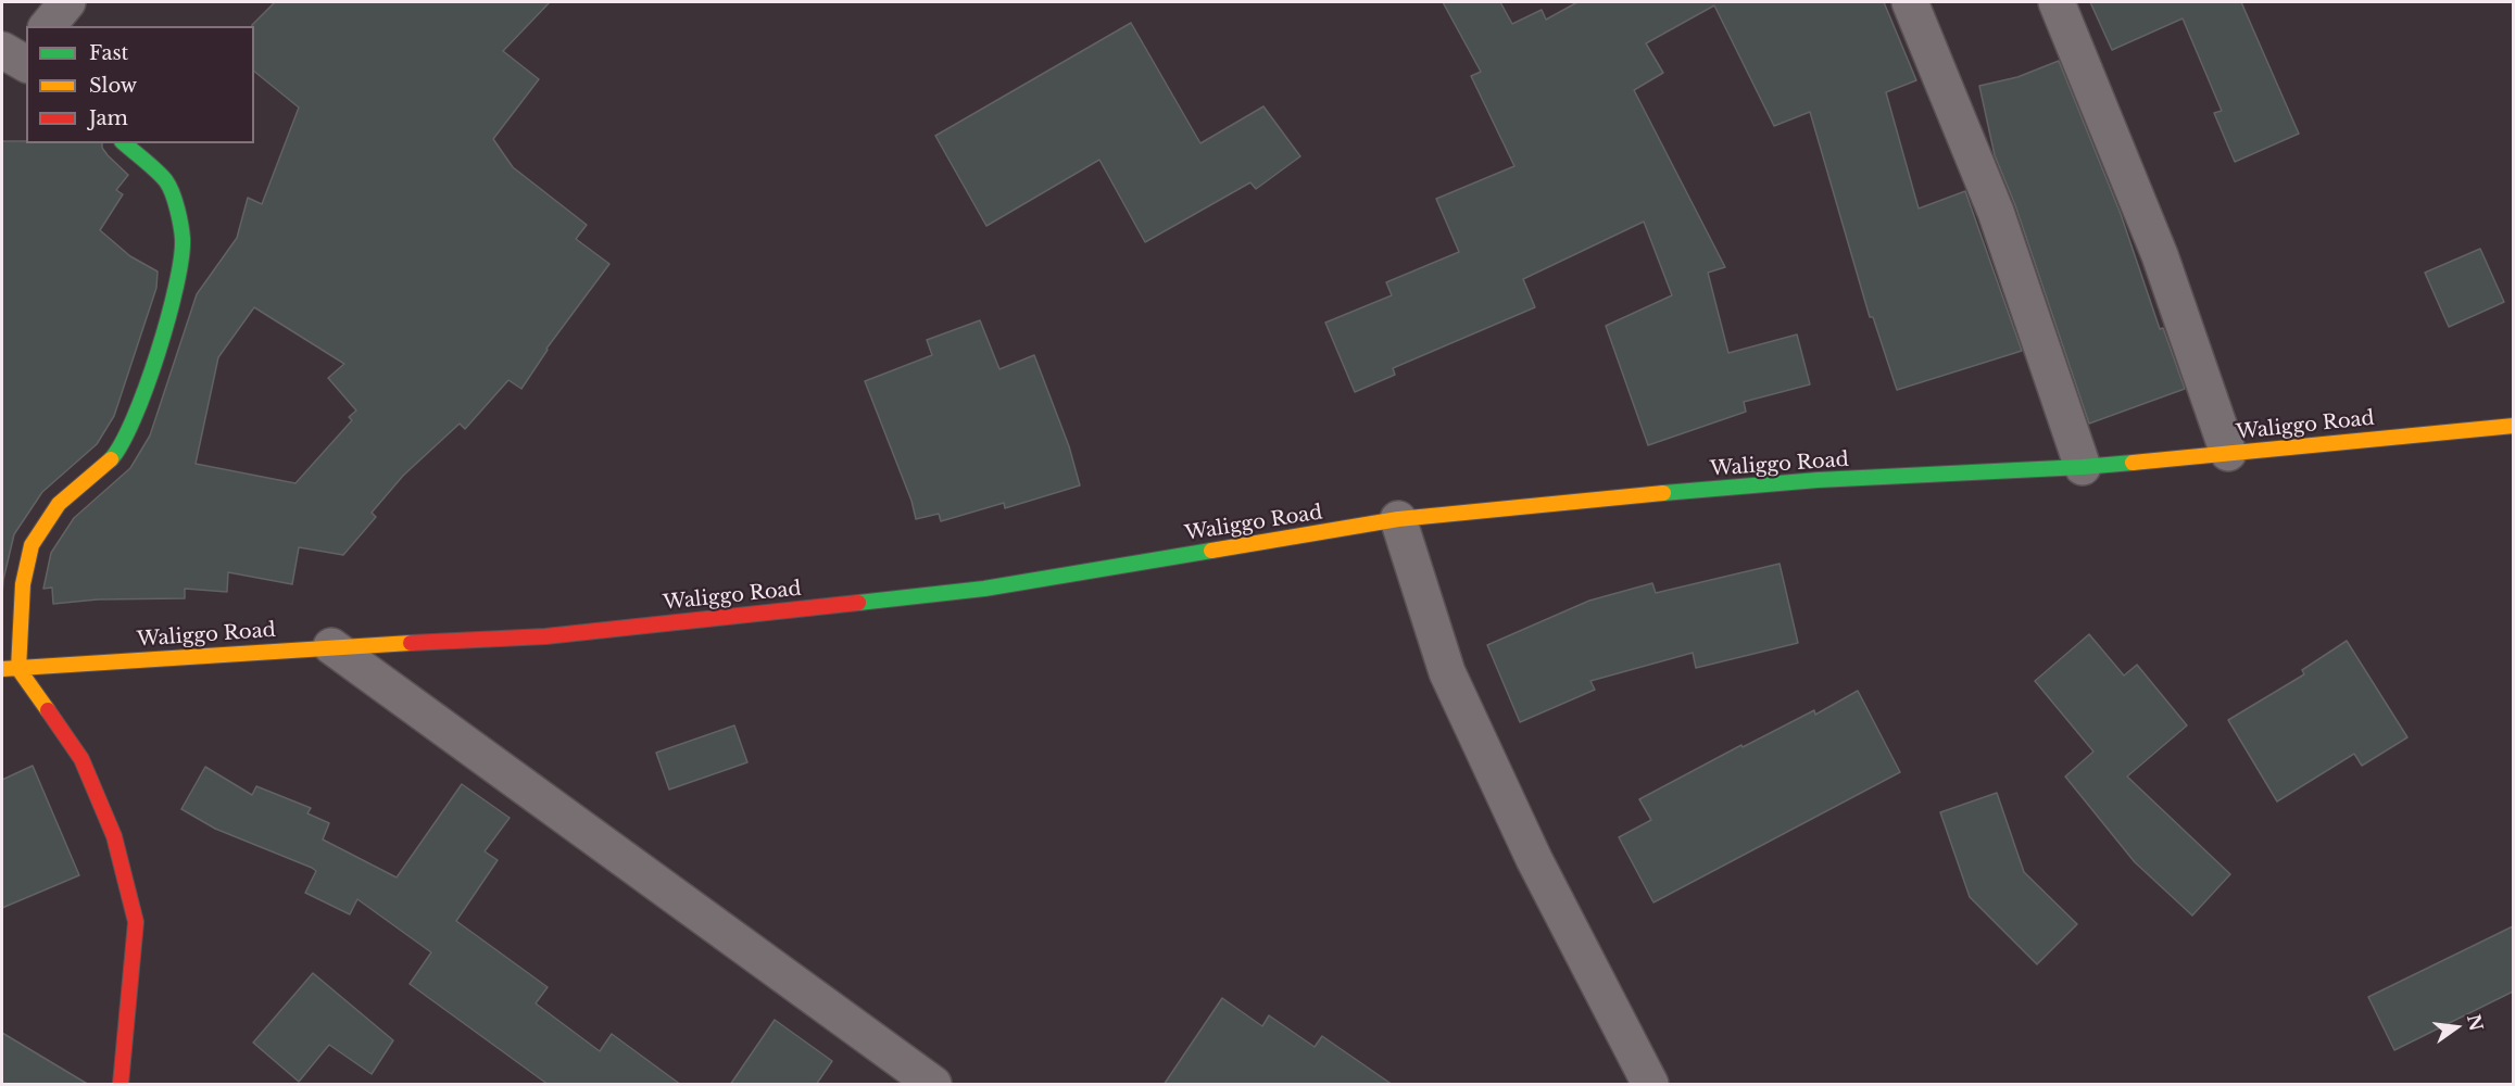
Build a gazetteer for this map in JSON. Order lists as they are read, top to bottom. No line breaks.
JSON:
{"streets":{"street":["Waliggo Road"]},"legend":["Fast","Slow","Jam"],"north":"right"}
